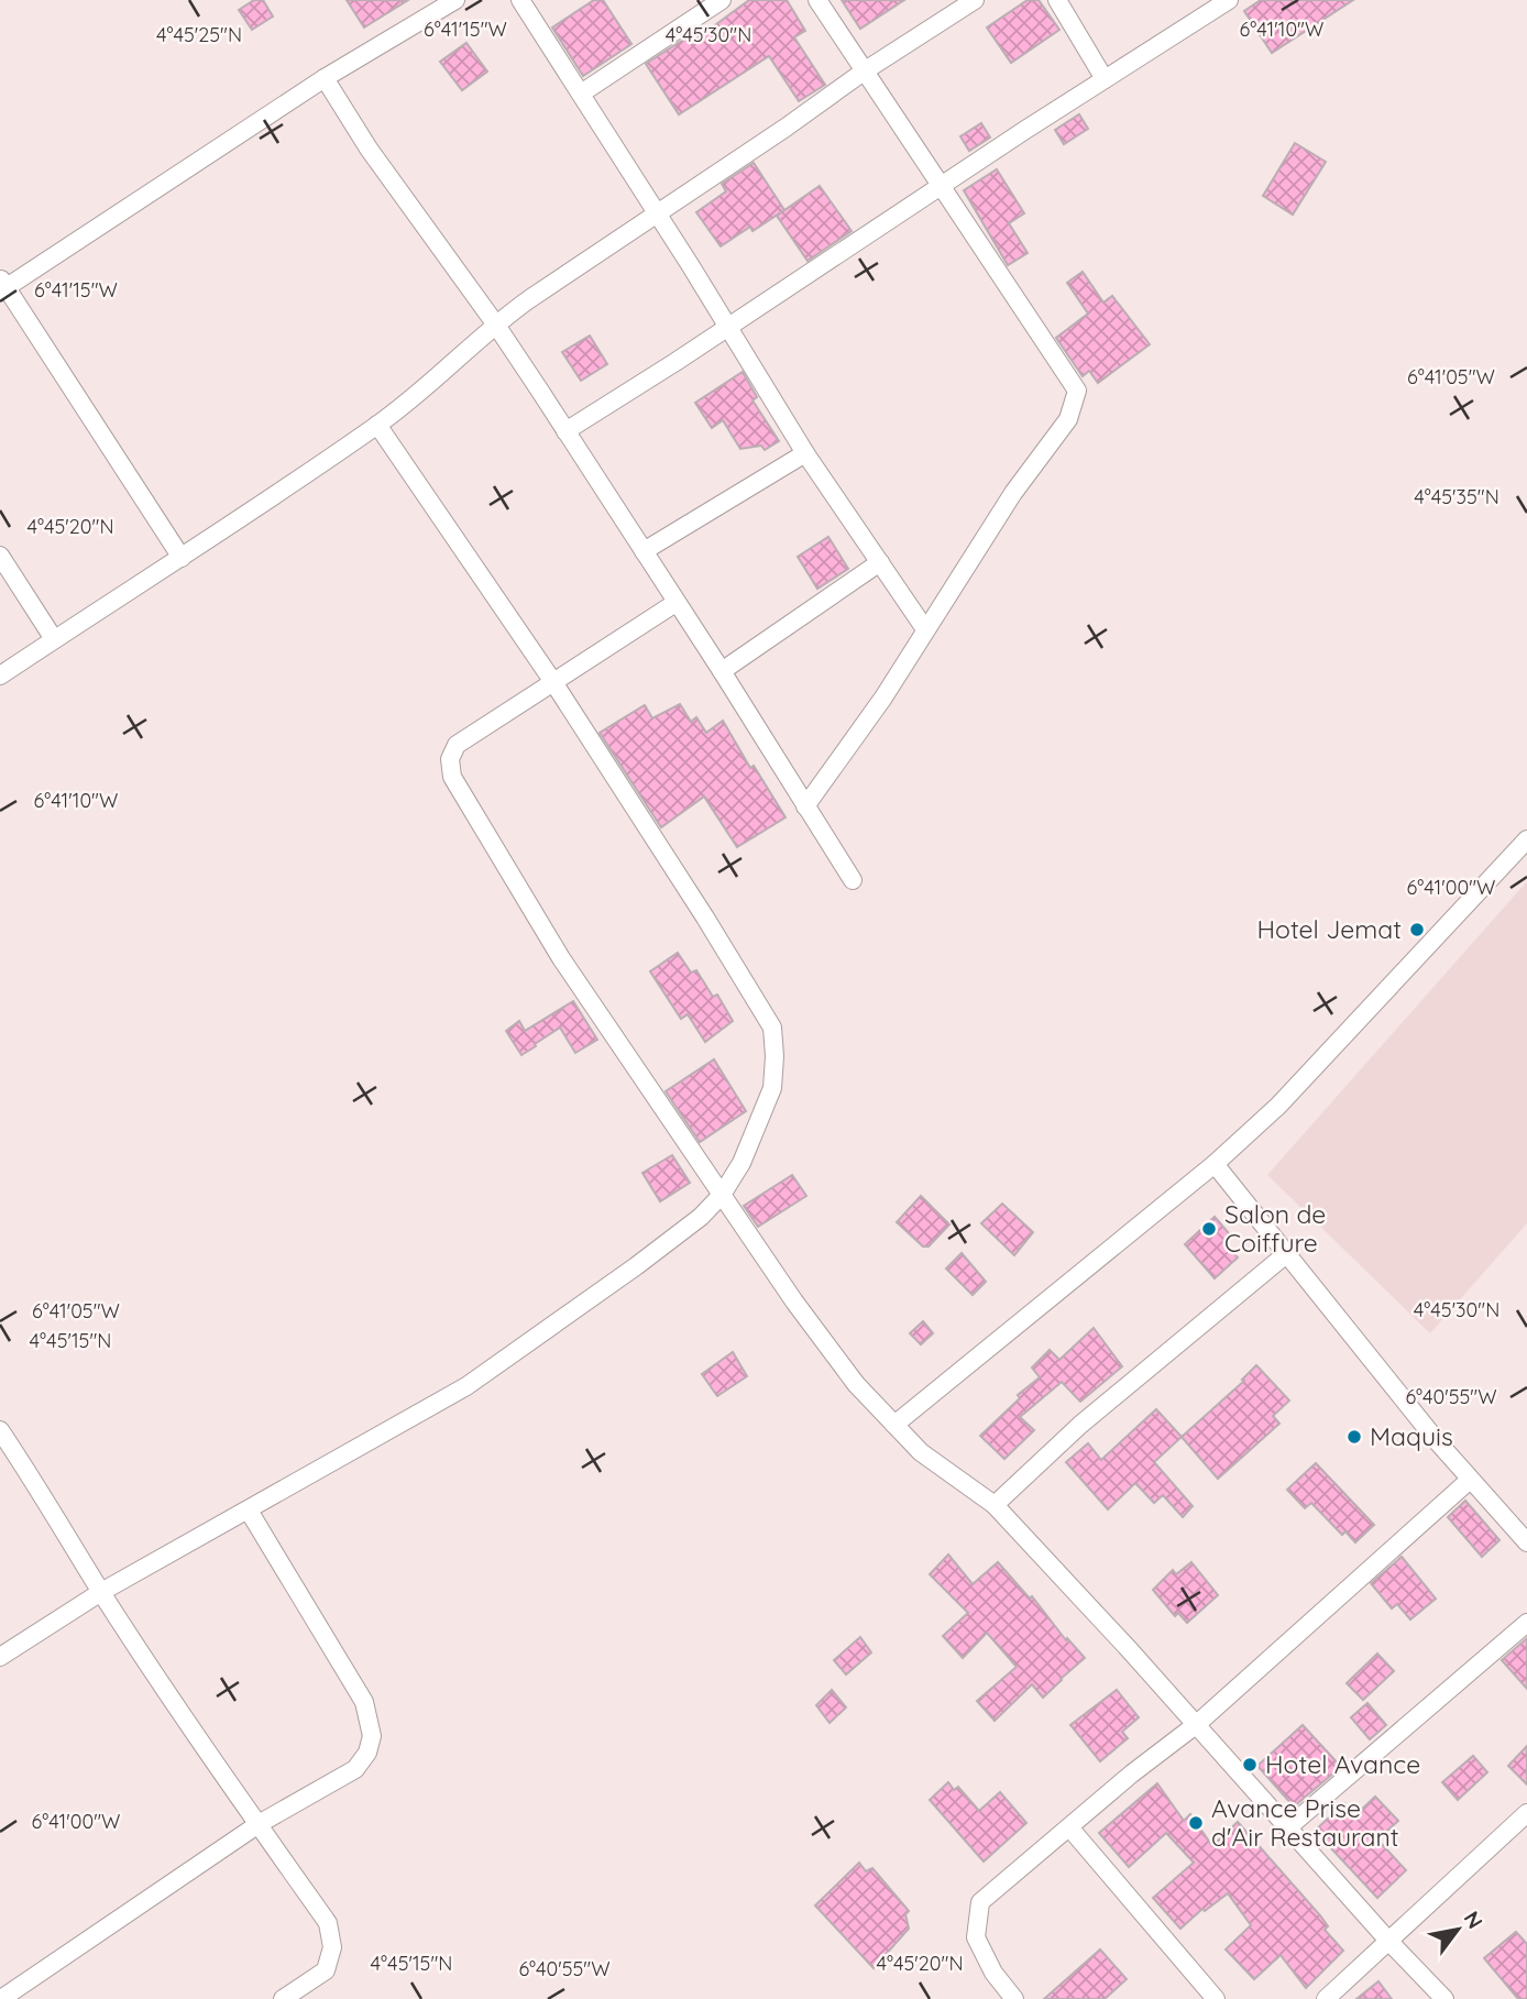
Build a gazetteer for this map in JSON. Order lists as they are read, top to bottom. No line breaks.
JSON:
{"places":["Hotel Jemat","Salon de Coiffure","Maquis","Hotel Avance","Avance Prise d'Air Restaurant"],"north":"top right","coordinates":["6°41'15\"W","6°41'10\"W","4°45'25\"N","4°45'30\"N","6°41'05\"W","4°45'35\"N","4°45'20\"N","6°41'00\"W","4°45'15\"N","6°40'55\"W"]}
